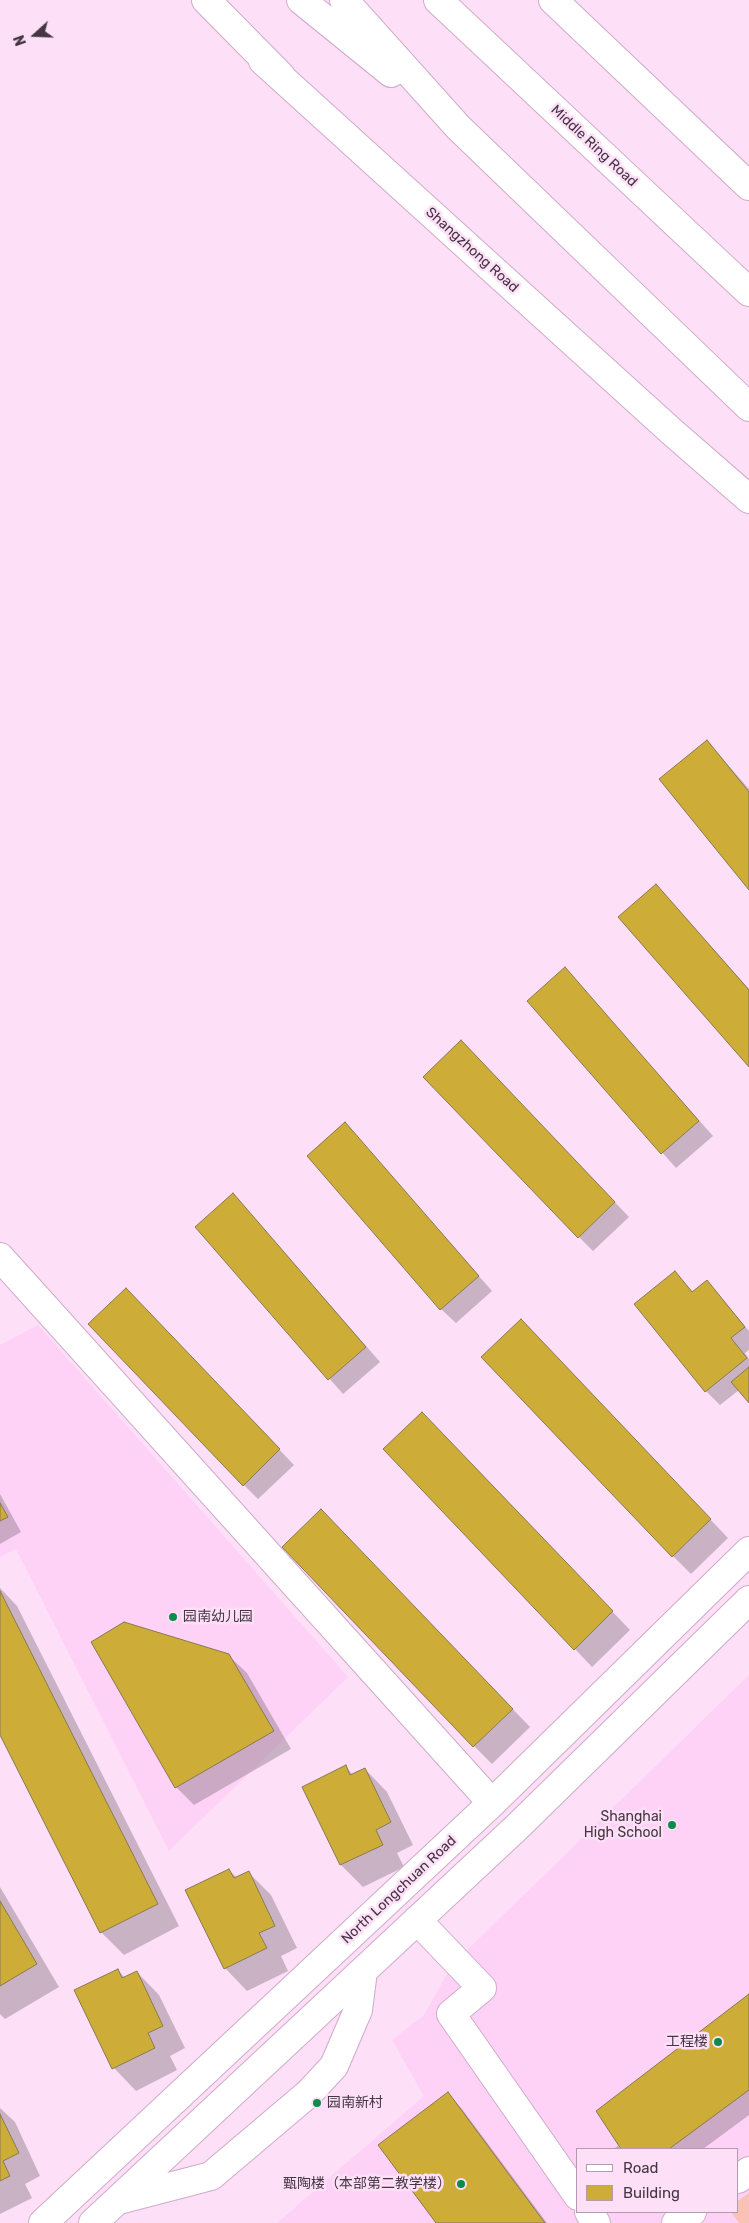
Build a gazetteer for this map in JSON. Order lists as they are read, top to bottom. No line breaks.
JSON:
{"streets":{"main road":["Middle Ring Road","Shangzhong Road","North Longchuan Road"]},"places":["园南幼儿园","Shanghai High School","工程楼","园南新村","甄陶楼（本部第二教学楼）"],"legend":["Road","Building"],"north":"left"}
